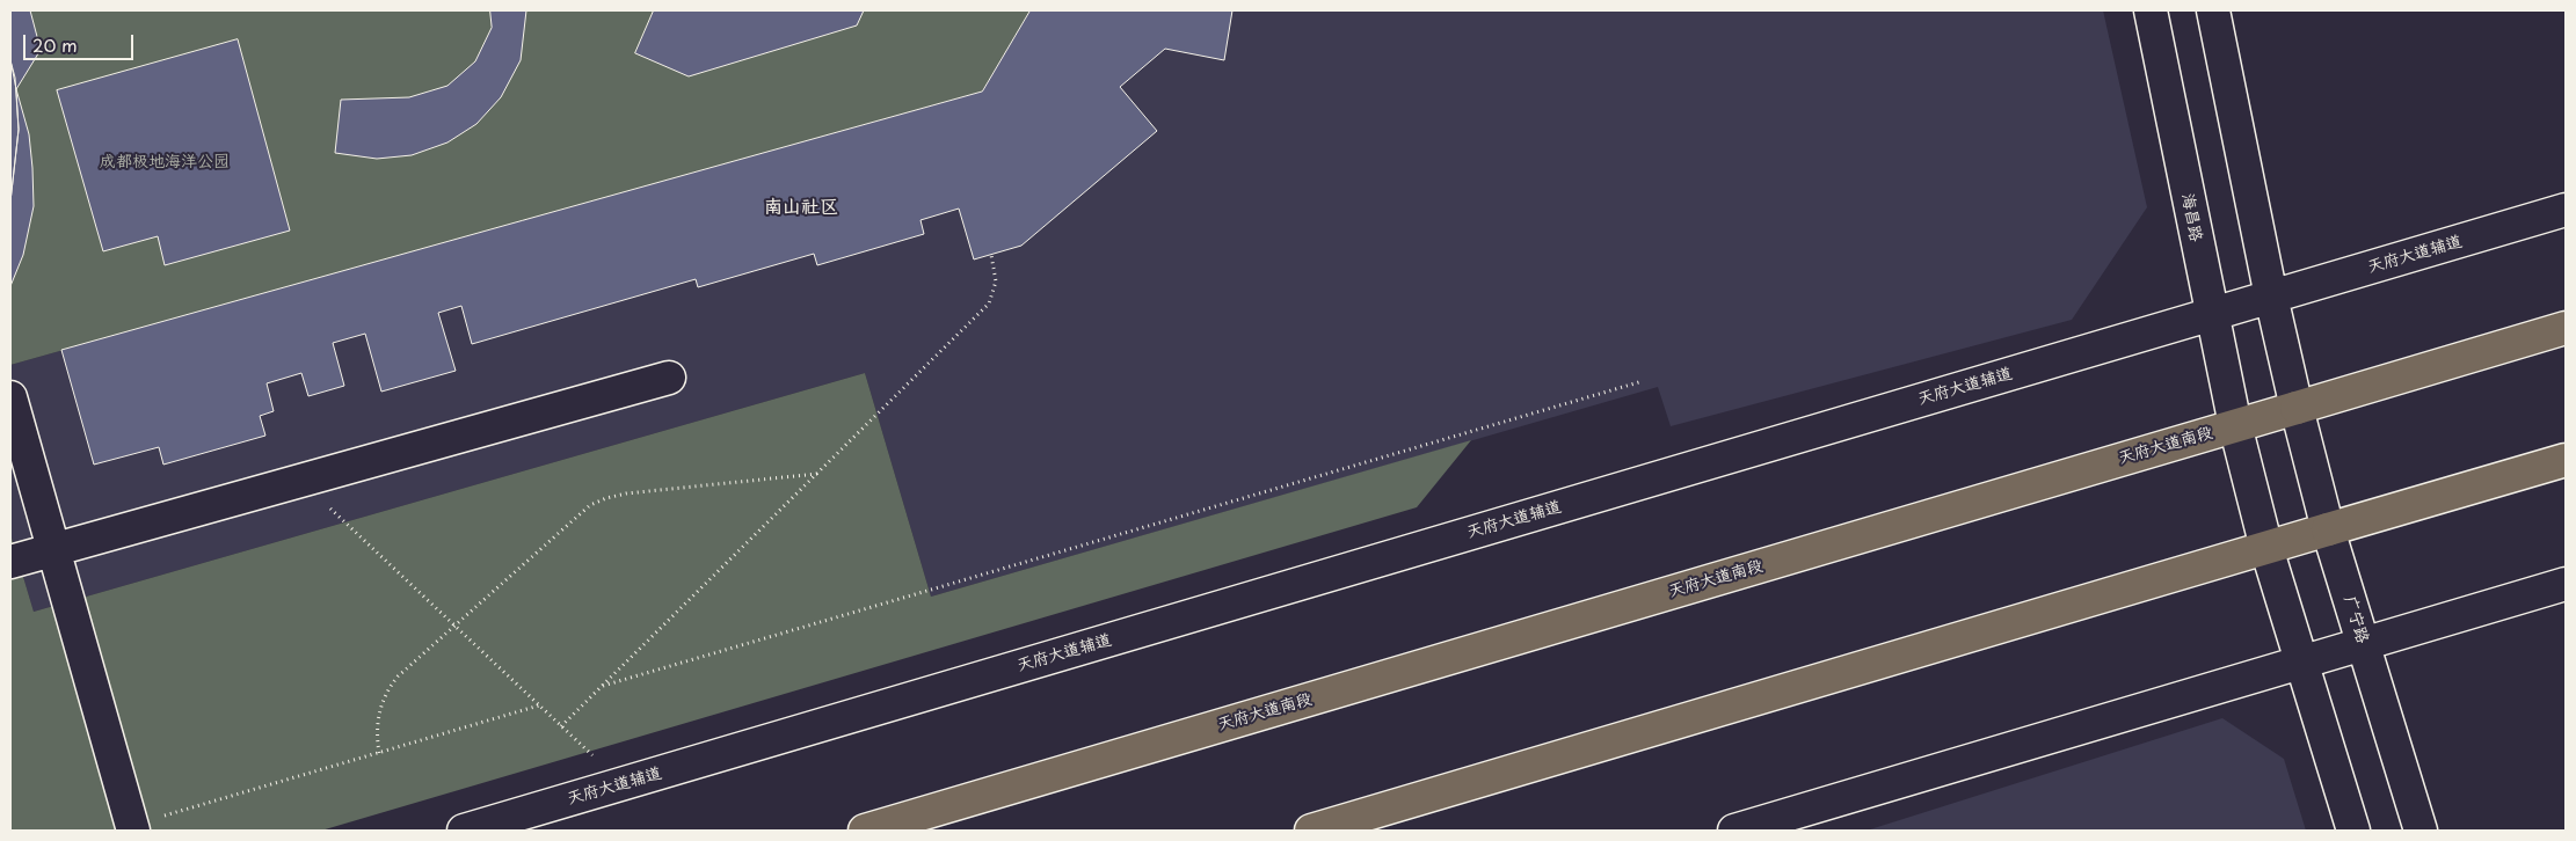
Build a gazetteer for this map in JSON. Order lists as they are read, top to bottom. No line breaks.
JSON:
{"streets":{"main road":["天府大道南段"],"street":["海昌路","天府大道辅道","广宁路"]},"crossings":[["海昌路","天府大道辅道"],["海昌路","天府大道南段"],["天府大道南段","广宁路"]],"districts":["南山社区"],"parks":["成都极地海洋公园"],"scale_bar":"20 m"}
